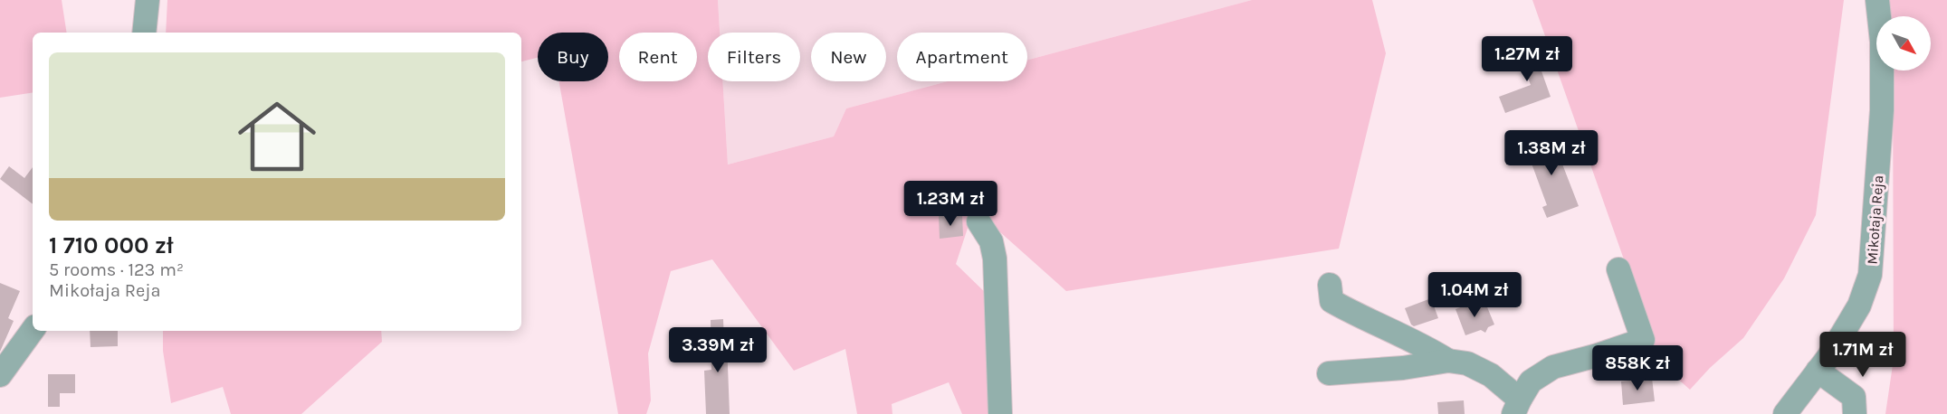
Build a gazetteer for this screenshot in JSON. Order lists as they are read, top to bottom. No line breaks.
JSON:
{"streets":{"street":["Mikołaja Reja"]},"north":"bottom right","page":{"chip":["Buy","Rent","Filters","New","Apartment"],"list":[{"name":"1 710 000 zł","note":"5 rooms · 123 m² · Mikołaja Reja"}],"price":["1.27M zł","1.38M zł","1.23M zł","1.04M zł","3.39M zł","1.71M zł","858K zł"]}}
